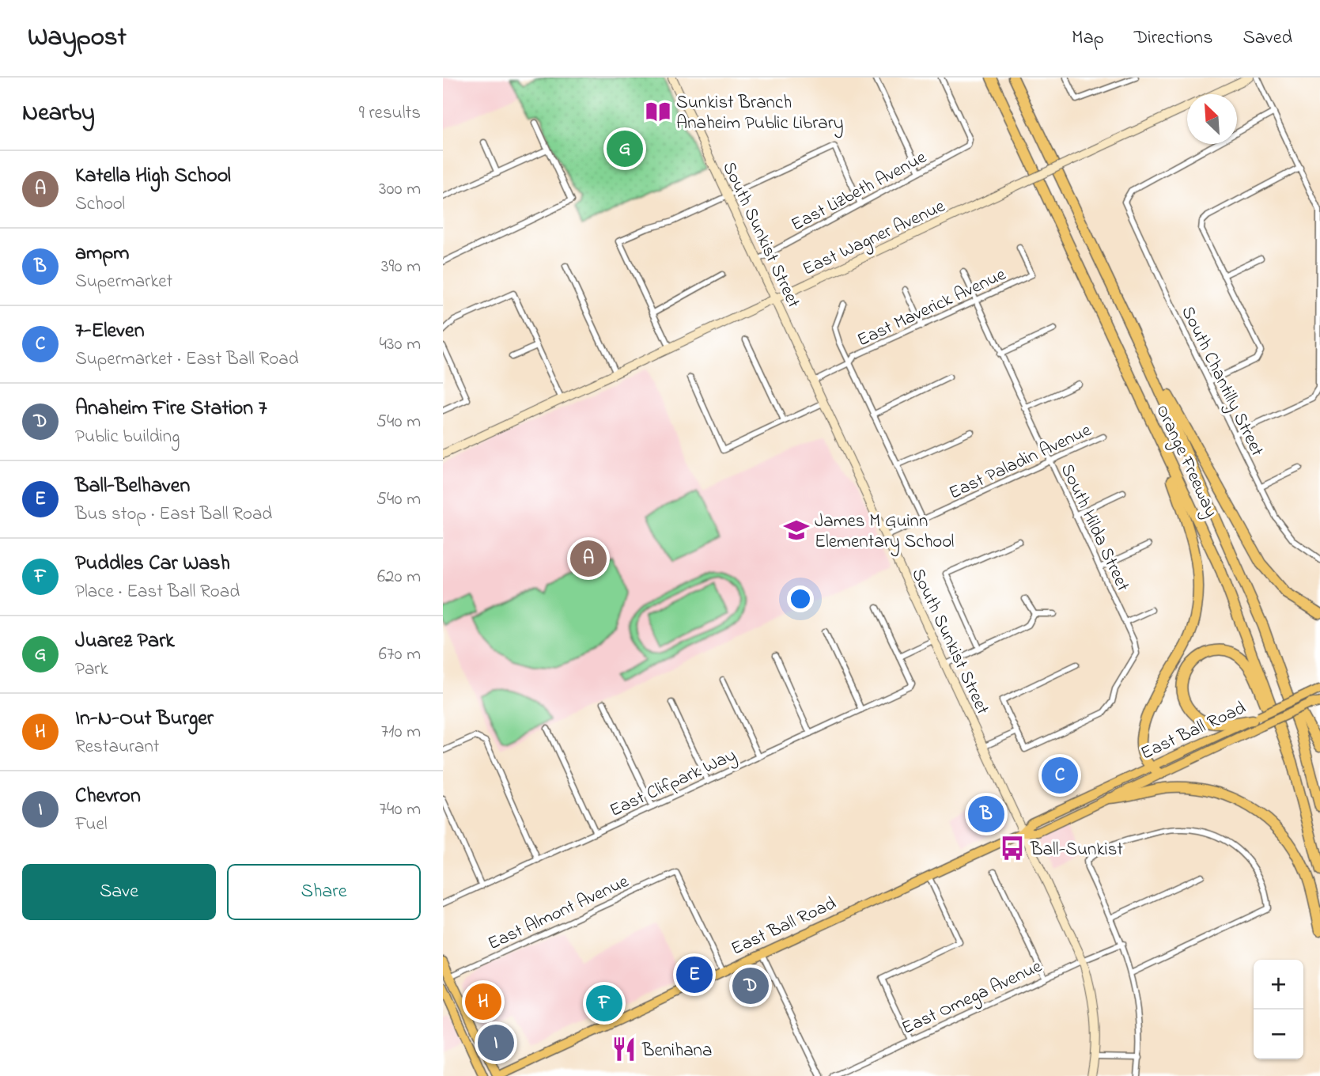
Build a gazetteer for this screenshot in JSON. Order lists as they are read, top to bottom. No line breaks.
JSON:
{"streets":{"highway":["Orange Freeway"],"main road":["East Ball Road"],"street":["East Lizbeth Avenue","South Sunkist Street","East Wagner Avenue","East Maverick Avenue","South Chantilly Street","East Paladin Avenue","South Hilda Street","East Clifpark Way","East Almont Avenue","East Omega Avenue"]},"crossings":[["East Lizbeth Avenue","South Sunkist Street"],["South Sunkist Street","East Wagner Avenue"],["South Sunkist Street","East Maverick Avenue"],["South Sunkist Street","East Paladin Avenue"],["South Sunkist Street","East Ball Road"],["South Sunkist Street","East Omega Avenue"],["East Maverick Avenue","South Hilda Street"],["East Paladin Avenue","South Hilda Street"],["East Ball Road","East Almont Avenue"]],"places":{"library":["Sunkist Branch Anaheim Public Library"],"school or university":["James M Guinn Elementary School"],"bus stop":["Ball-Sunkist"],"restaurant":["Benihana"]},"north":"top left","page":{"header":"Waypost","nav":["Map","Directions","Saved"],"heading":["Nearby","9 results"],"pins":["G","A","C","B","E","D","H","F","I"],"list":[{"mark":"A","name":"Katella High School","note":"School","value":"300 m"},{"mark":"B","name":"ampm","note":"Supermarket","value":"390 m"},{"mark":"C","name":"7-Eleven","note":"Supermarket · East Ball Road","value":"430 m"},{"mark":"D","name":"Anaheim Fire Station 7","note":"Public building","value":"540 m"},{"mark":"E","name":"Ball-Belhaven","note":"Bus stop · East Ball Road","value":"540 m"},{"mark":"F","name":"Puddles Car Wash","note":"Place · East Ball Road","value":"620 m"},{"mark":"G","name":"Juarez Park","note":"Park","value":"670 m"},{"mark":"H","name":"In-N-Out Burger","note":"Restaurant","value":"710 m"},{"mark":"I","name":"Chevron","note":"Fuel","value":"740 m"}],"buttons":["Save","Share"],"map_buttons":["+","−"]}}
